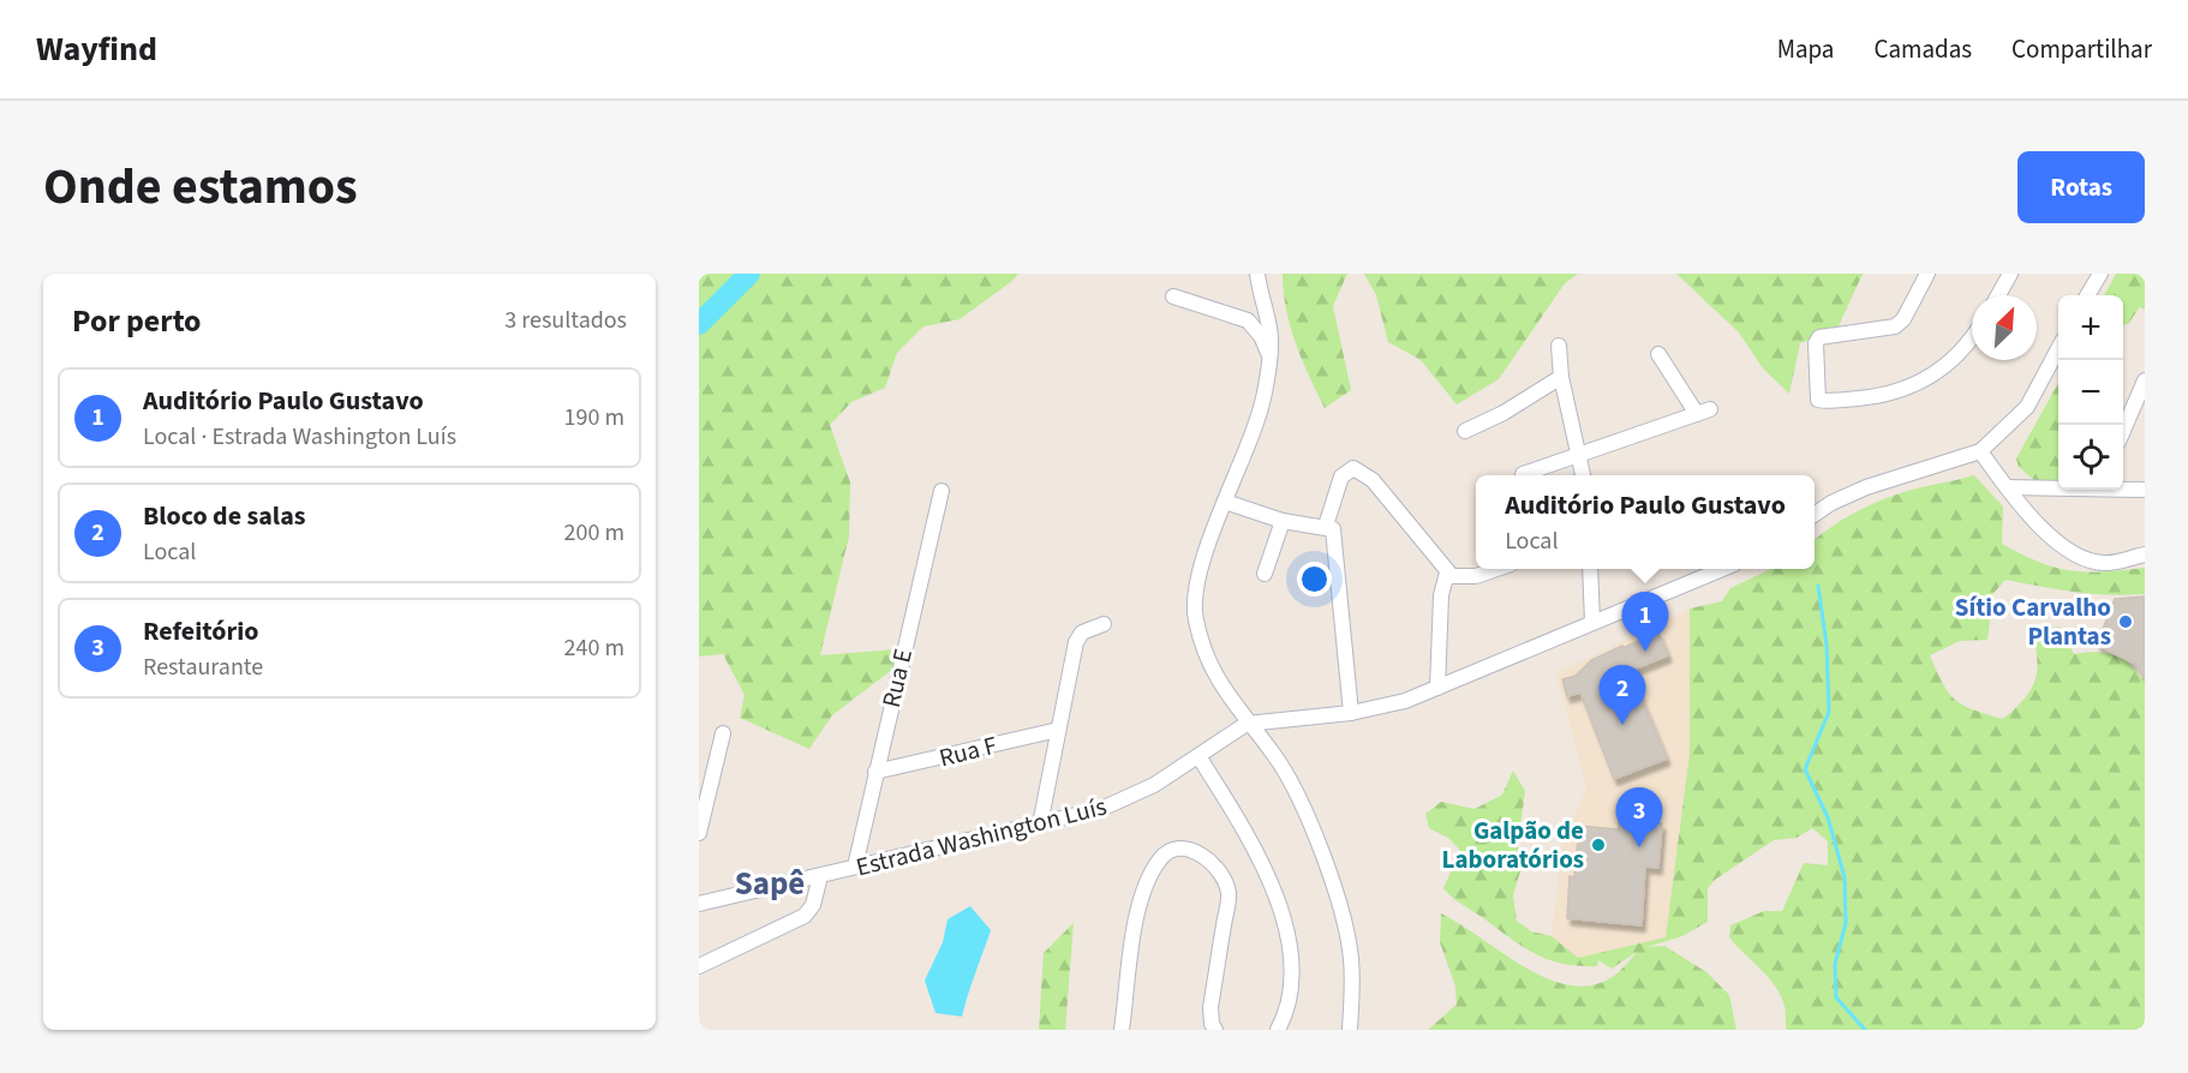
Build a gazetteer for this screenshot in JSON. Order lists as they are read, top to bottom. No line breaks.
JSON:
{"streets":{"street":["Rua E","Rua F","Estrada Washington Luís"]},"crossings":[["Rua E","Rua F"],["Rua E","Estrada Washington Luís"]],"districts":["Sapê"],"places":["Sítio Carvalho Plantas","Galpão de Laboratórios"],"north":"top right","page":{"header":"Wayfind","nav":["Mapa","Camadas","Compartilhar"],"title":"Onde estamos","buttons":"Rotas","heading":["Por perto","3 resultados"],"map_buttons":["+","−"],"list":[{"mark":"1","name":"Auditório Paulo Gustavo","note":"Local · Estrada Washington Luís","value":"190 m"},{"mark":"2","name":"Bloco de salas","note":"Local","value":"200 m"},{"mark":"3","name":"Refeitório","note":"Restaurante","value":"240 m"}],"popup":["Auditório Paulo Gustavo","Local"],"pins":["1","2","3"]}}
